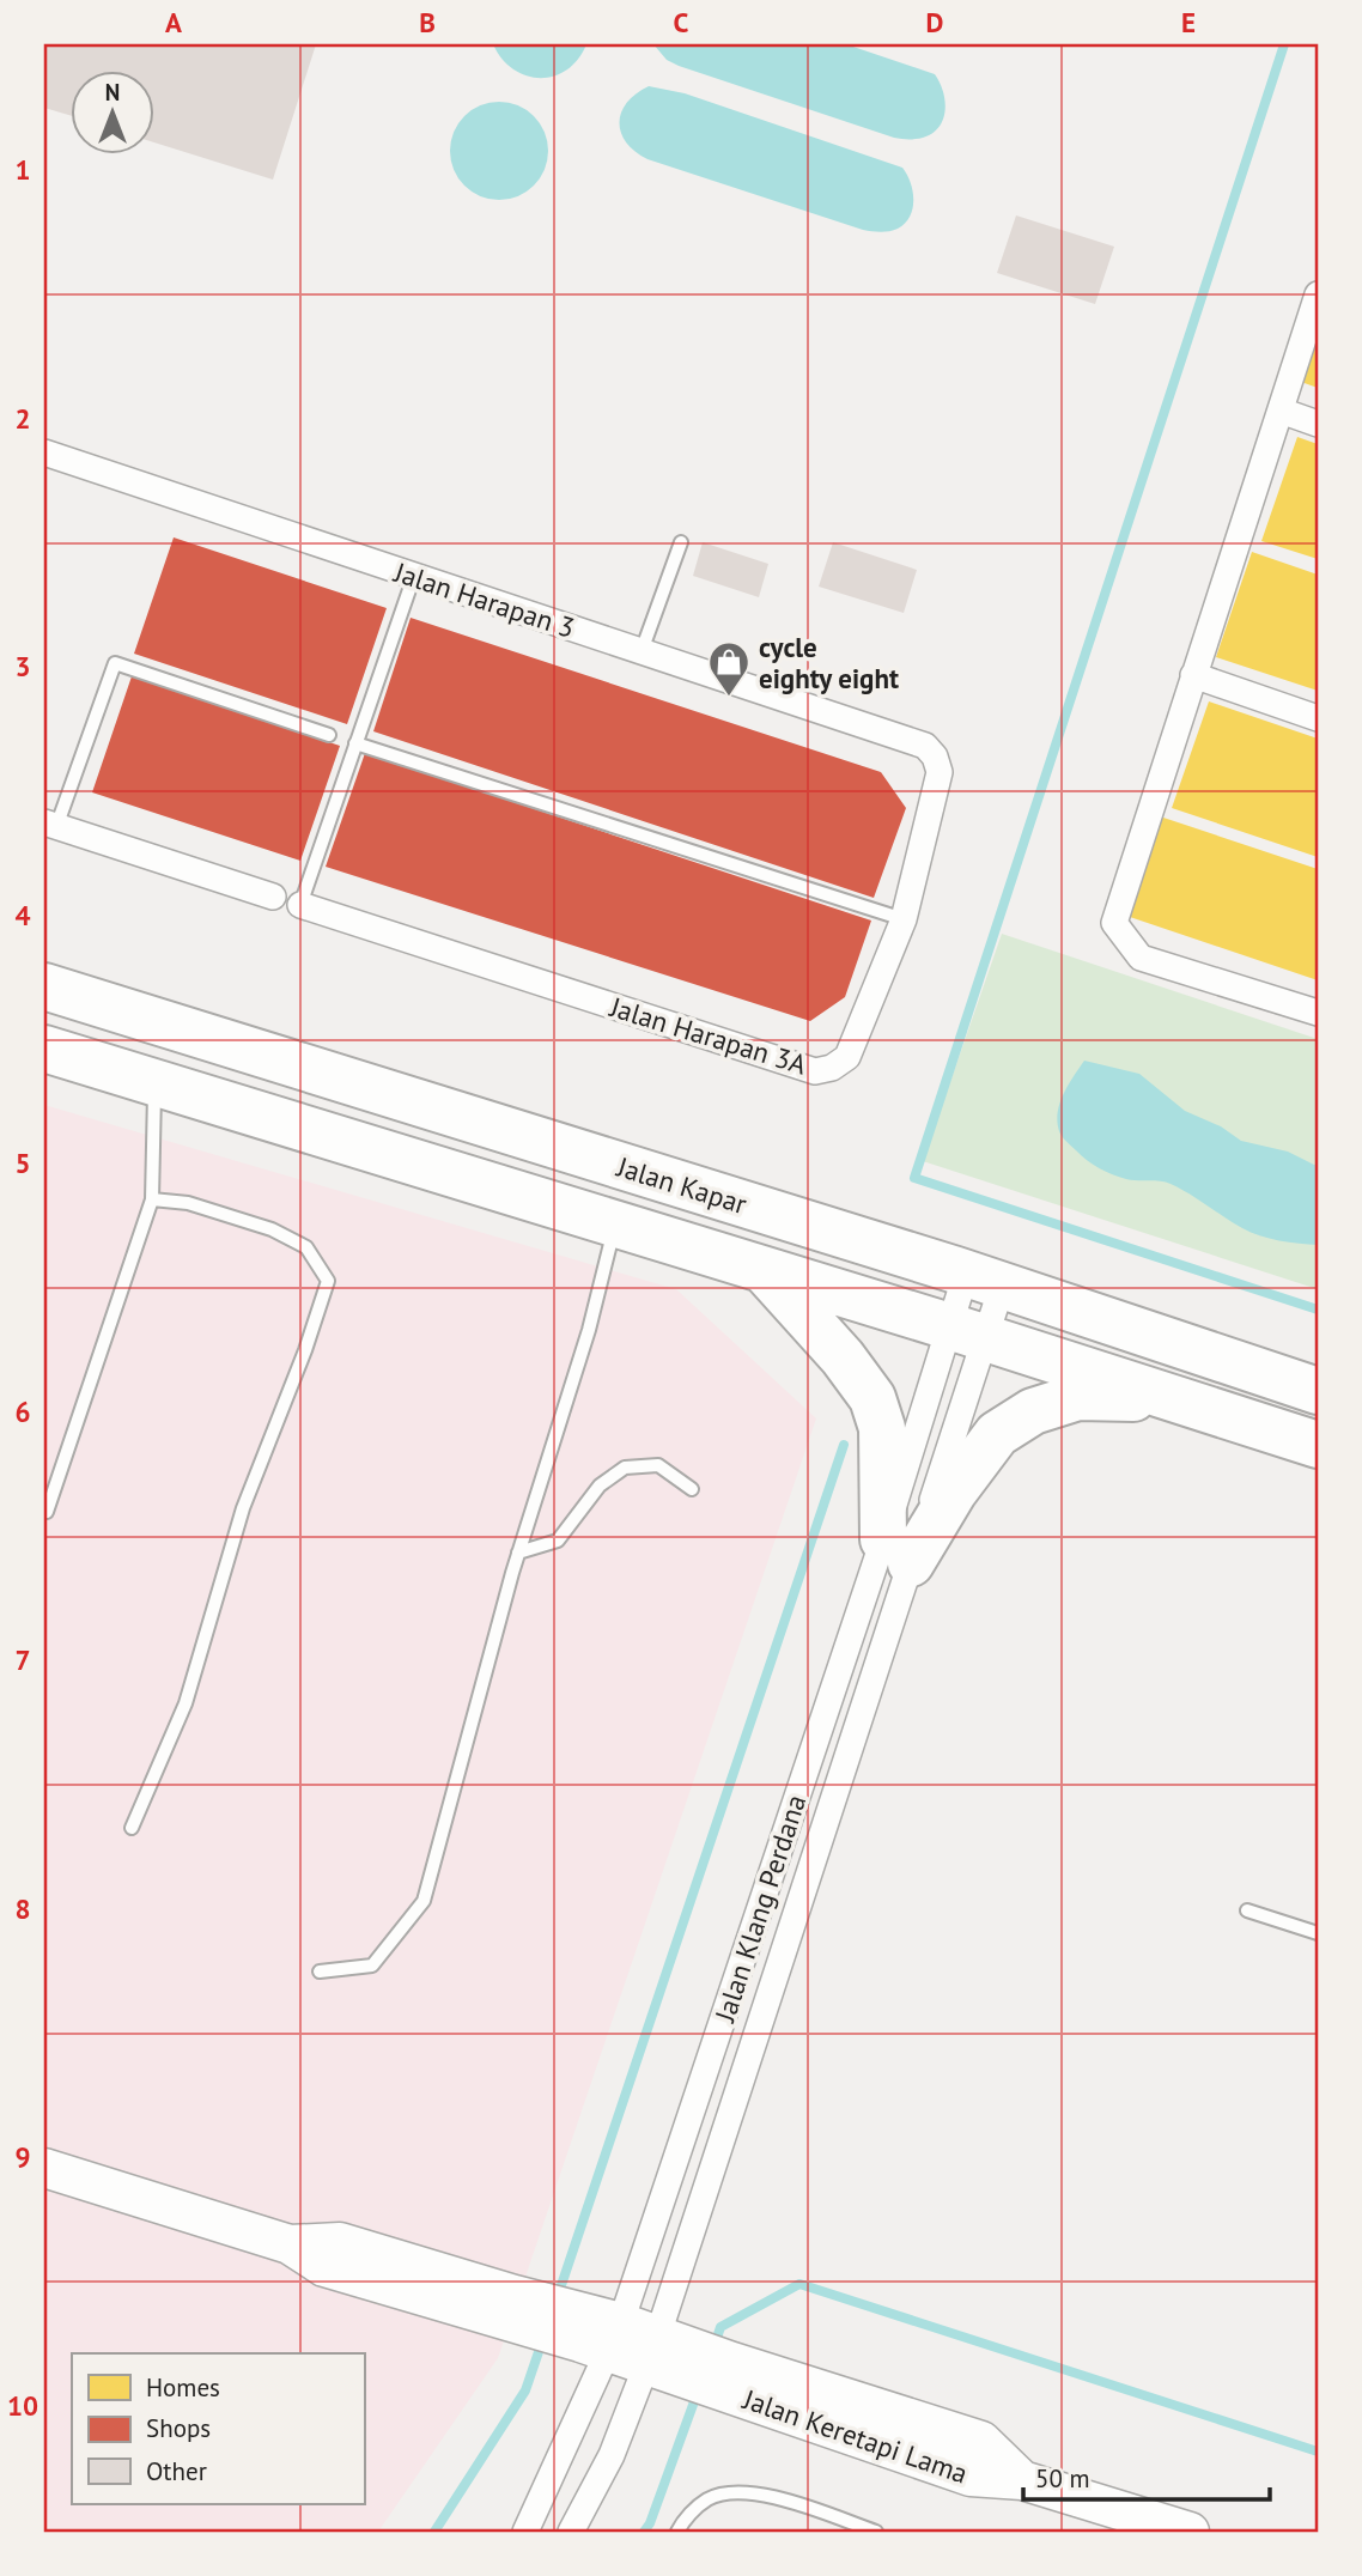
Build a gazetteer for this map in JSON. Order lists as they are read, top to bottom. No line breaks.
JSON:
{"streets":{"highway":["Jalan Kapar"],"street":["Jalan Harapan 3","Jalan Harapan 3A","Jalan Klang Perdana","Jalan Keretapi Lama"]},"crossings":[["Jalan Harapan 3","Jalan Harapan 3A"],["Jalan Kapar","Jalan Klang Perdana"],["Jalan Klang Perdana","Jalan Keretapi Lama"]],"places":{"shop":["cycle eighty eight"]},"legend":["Homes","Shops","Other"],"scale_bar":"50 m","north":"top","grid":{"columns":["A","B","C","D","E"],"rows":["1","2","3","4","5","6","7","8","9","10"]}}
